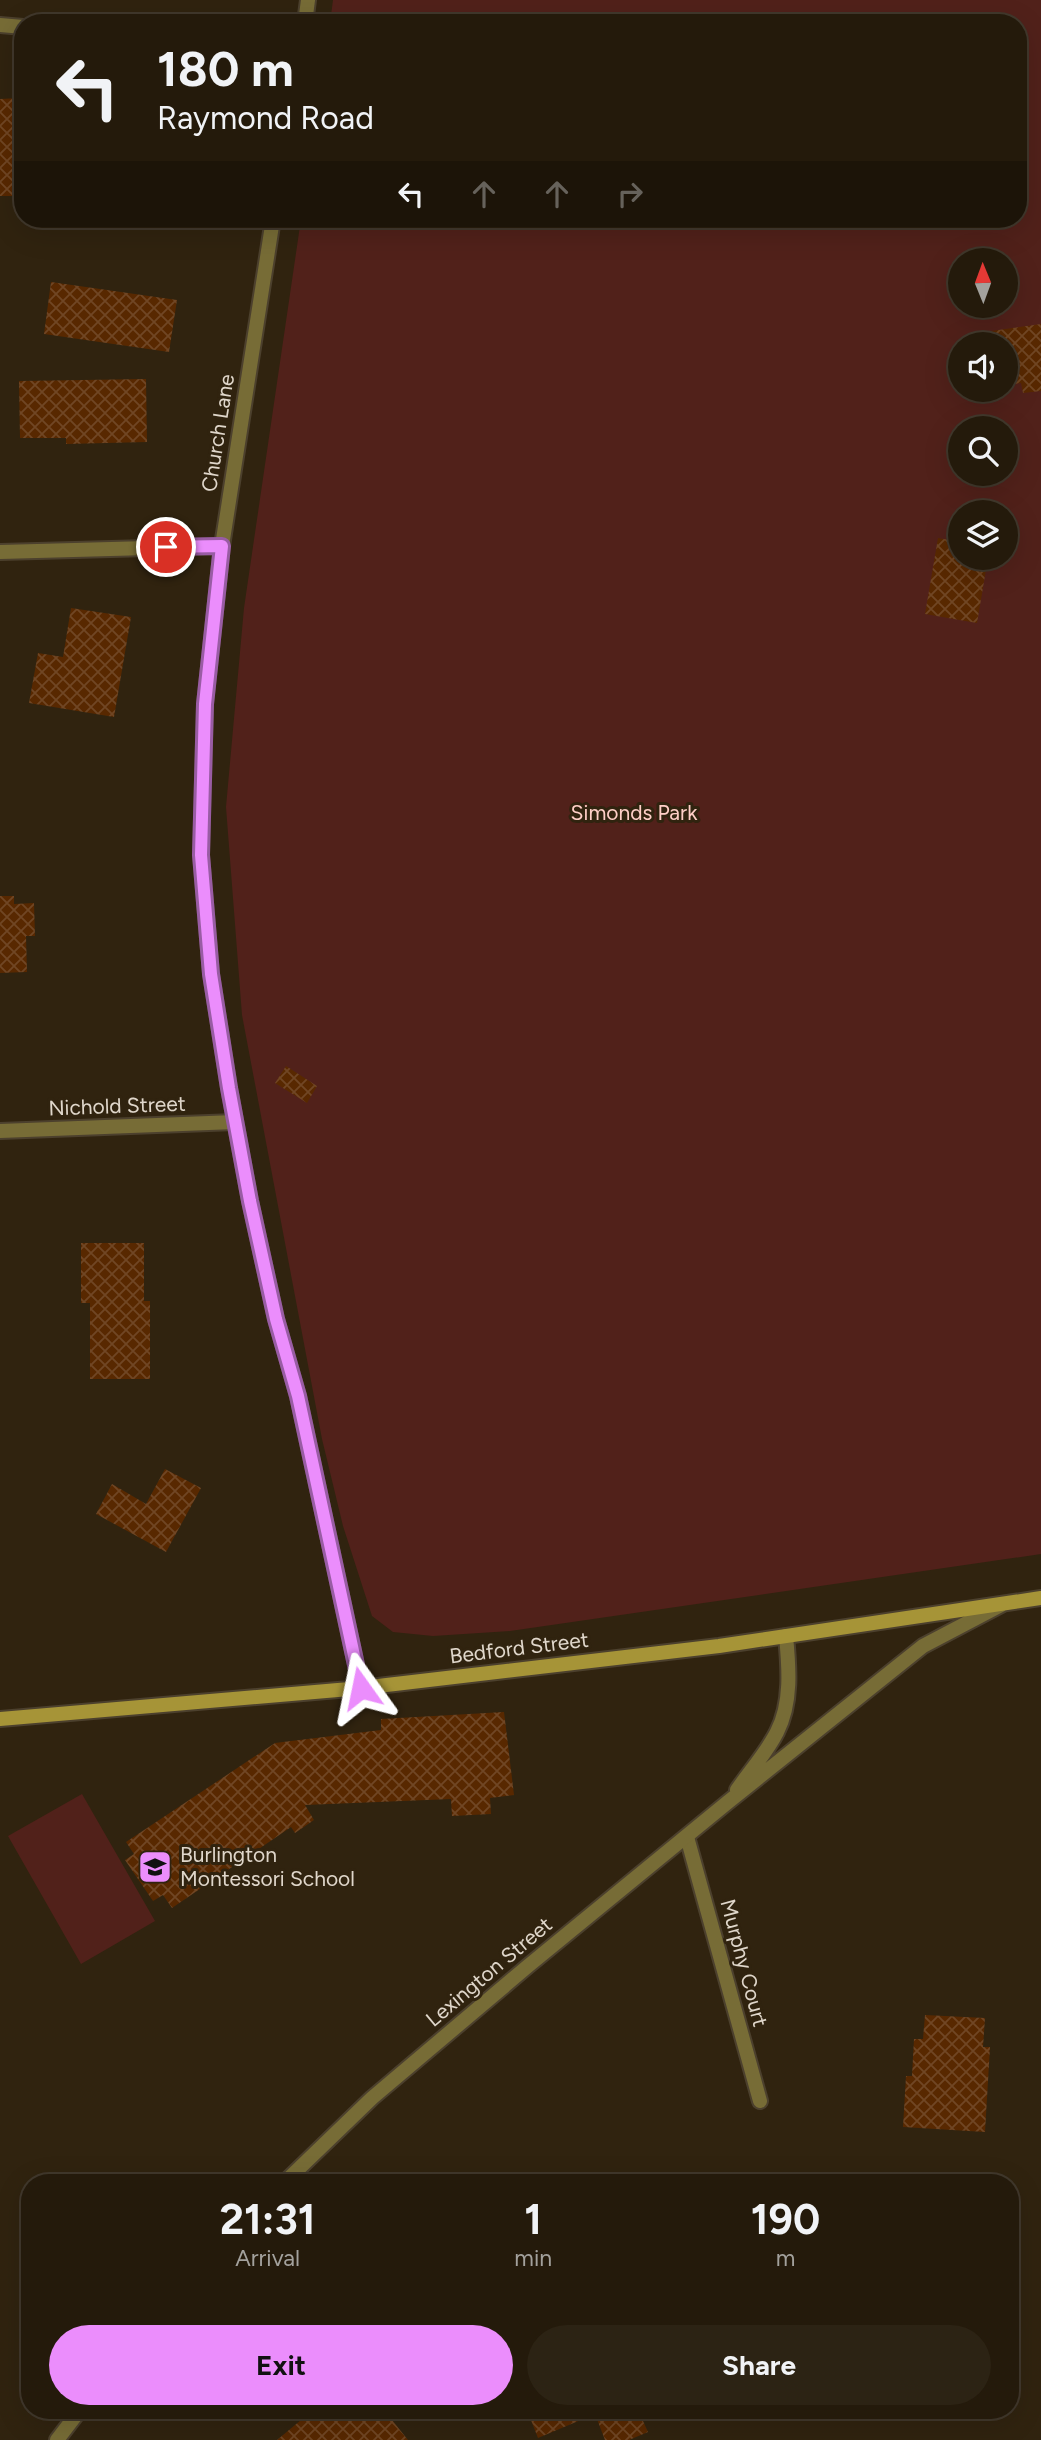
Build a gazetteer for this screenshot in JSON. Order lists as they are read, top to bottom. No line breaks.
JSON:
{"streets":{"main road":["Bedford Street"],"street":["Church Lane","Nichold Street","Murphy Court","Lexington Street"]},"crossings":[["Church Lane","Nichold Street"],["Church Lane","Bedford Street"],["Bedford Street","Lexington Street"],["Murphy Court","Lexington Street"]],"parks":["Simonds Park"],"places":{"school or university":["Burlington Montessori School"]},"north":"top","page":{"turn":["180 m","Raymond Road"],"eta":["21:31","Arrival","1","min","190","m"],"buttons":["Exit","Share"]}}
